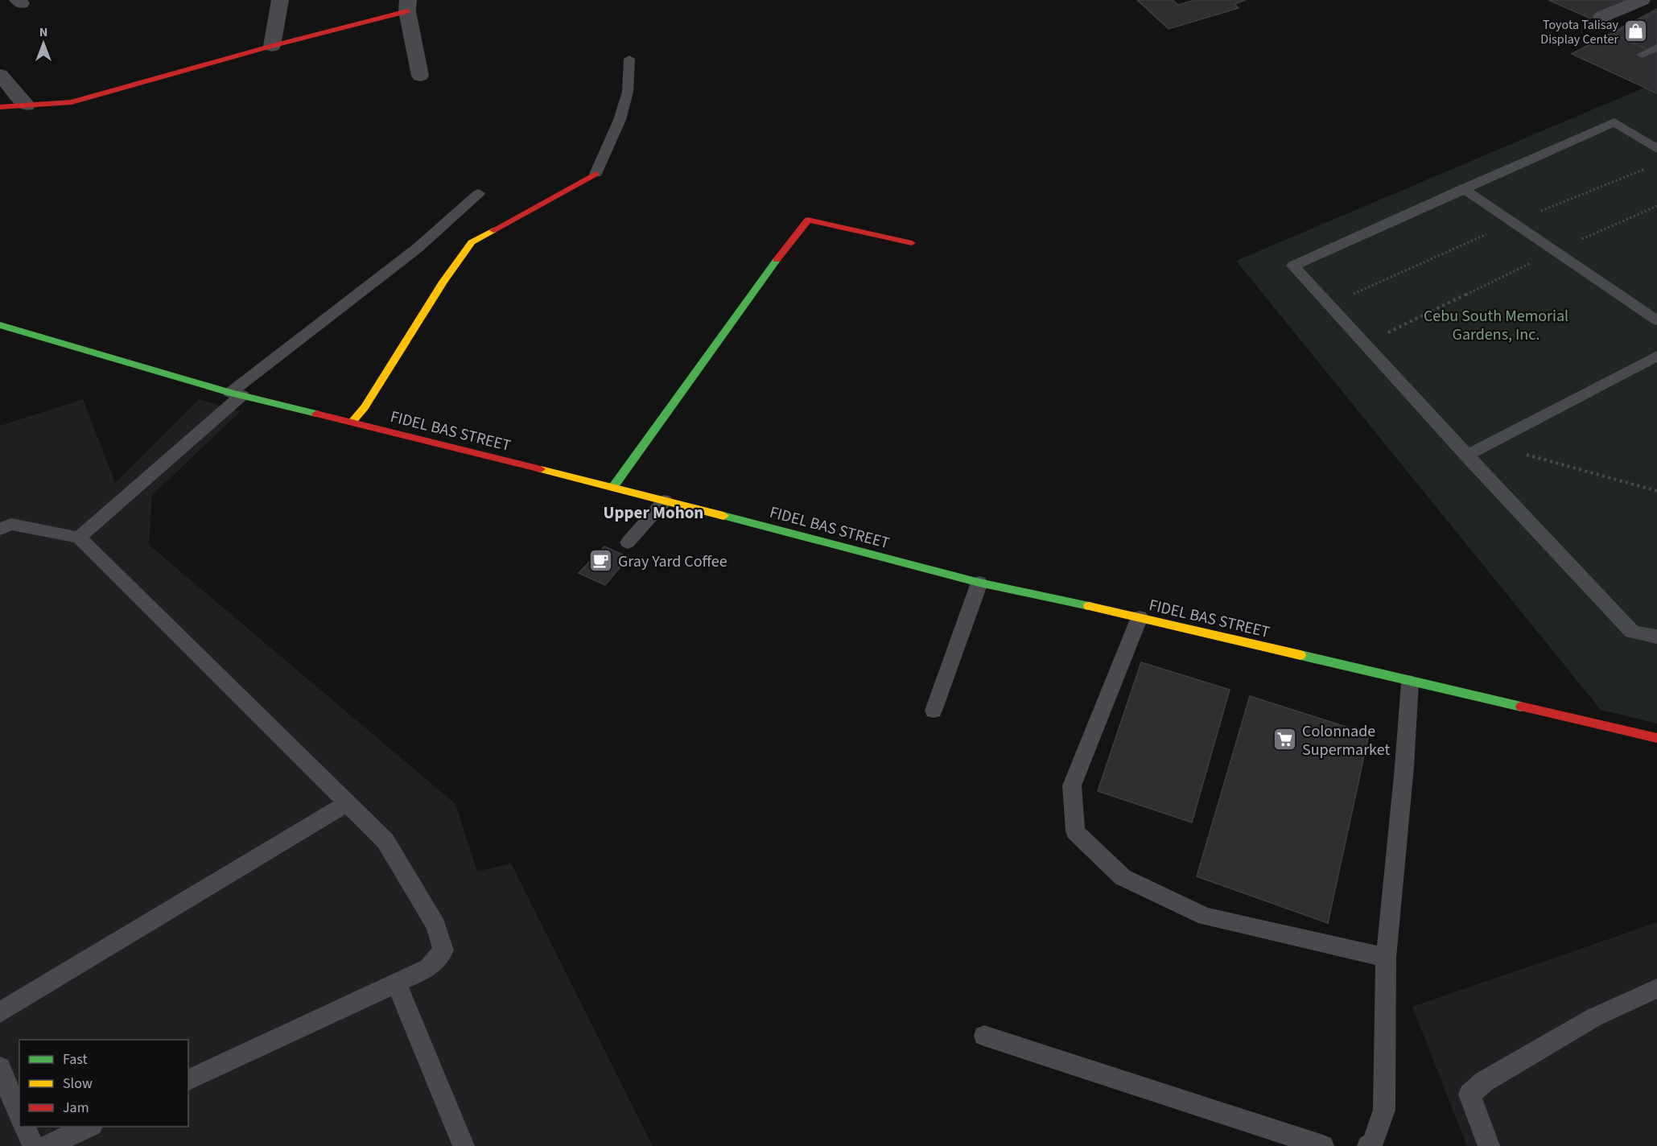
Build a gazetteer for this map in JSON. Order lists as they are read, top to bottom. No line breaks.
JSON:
{"streets":{"street":["FIDEL BAS STREET"]},"districts":["Upper Mohon"],"parks":["Cebu South Memorial Gardens, Inc."],"places":{"shop":["Toyota Talisay Display Center"],"cafe":["Gray Yard Coffee"],"supermarket":["Colonnade Supermarket"]},"legend":["Fast","Slow","Jam"],"north":"top"}
